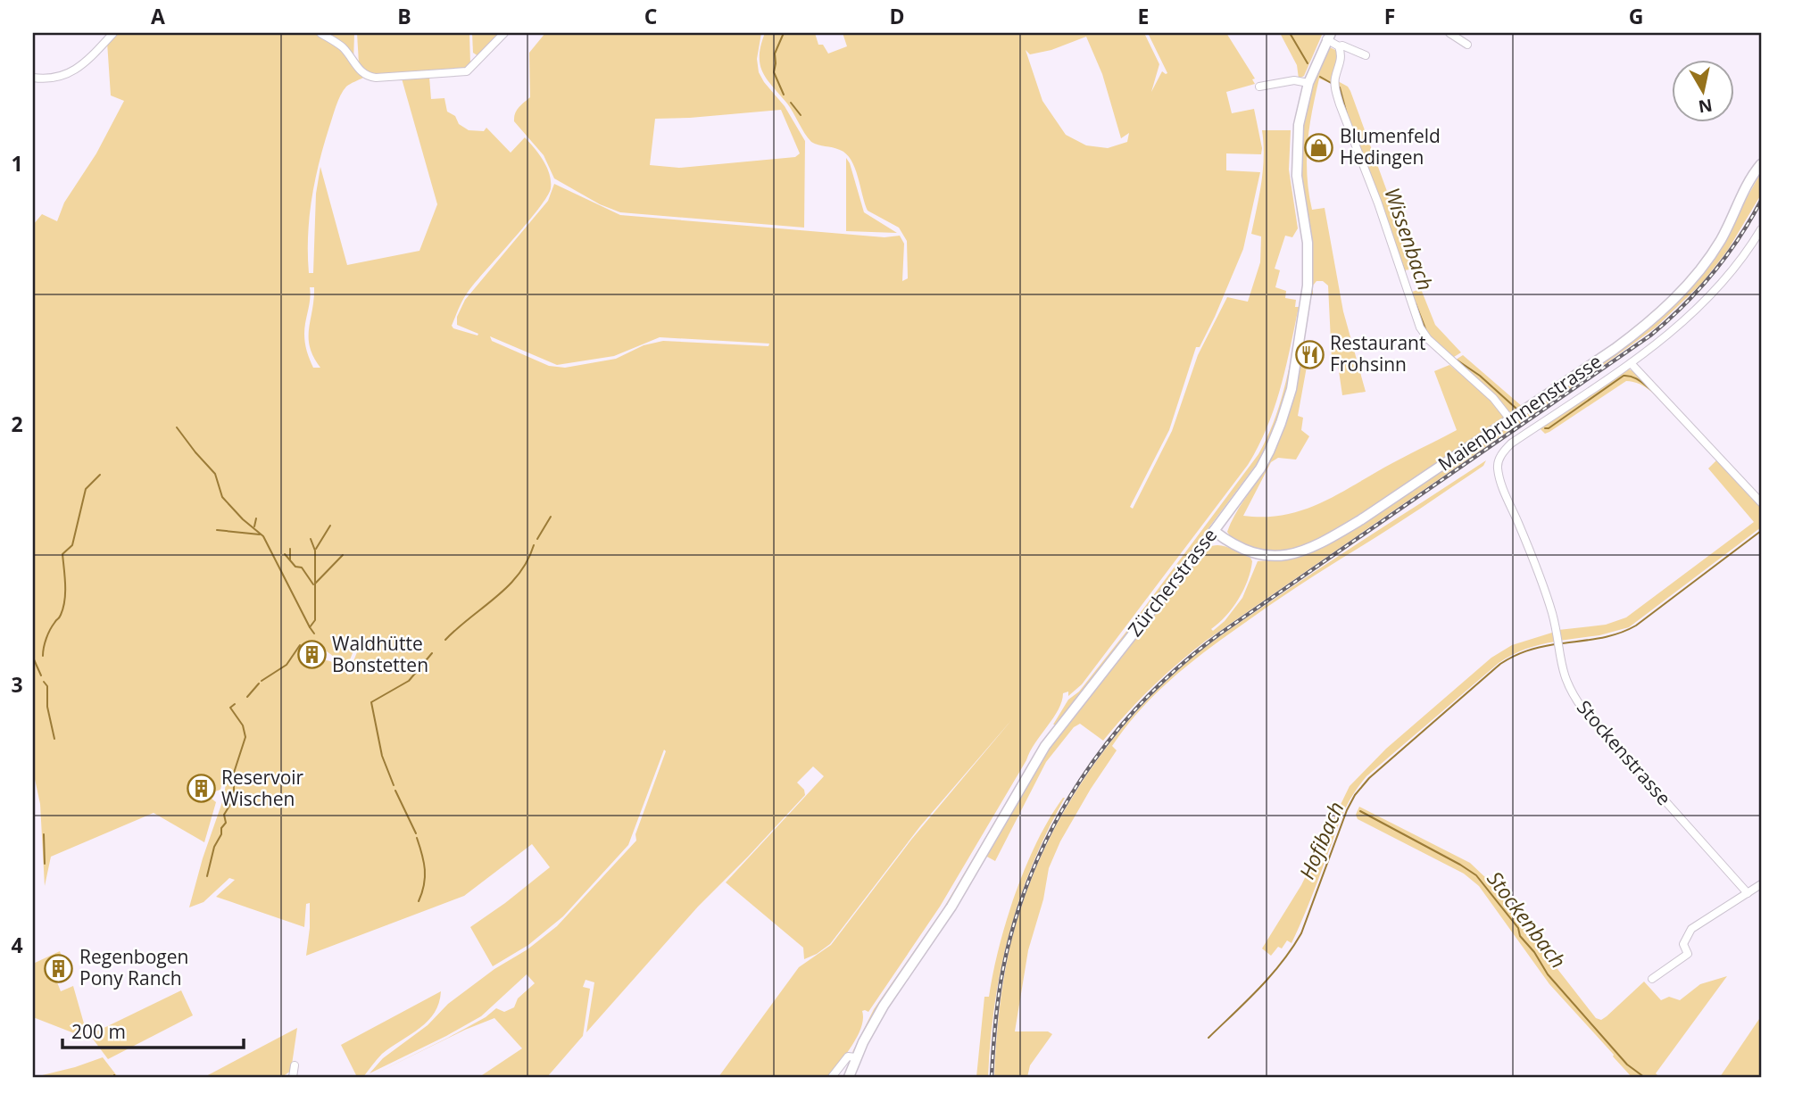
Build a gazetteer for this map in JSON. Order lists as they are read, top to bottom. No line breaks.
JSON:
{"streets":{"main road":["Maienbrunnenstrasse","Zürcherstrasse"],"street":["Stockenstrasse"]},"crossings":[["Maienbrunnenstrasse","Zürcherstrasse"]],"water":["Wissenbach","Hofibach","Stockenbach"],"places":{"shop":["Blumenfeld Hedingen"],"restaurant":["Restaurant Frohsinn"],"building":["Waldhütte Bonstetten","Reservoir Wischen","Regenbogen Pony Ranch"]},"scale_bar":"200 m","north":"bottom","grid":{"columns":["A","B","C","D","E","F","G"],"rows":["1","2","3","4"]}}
